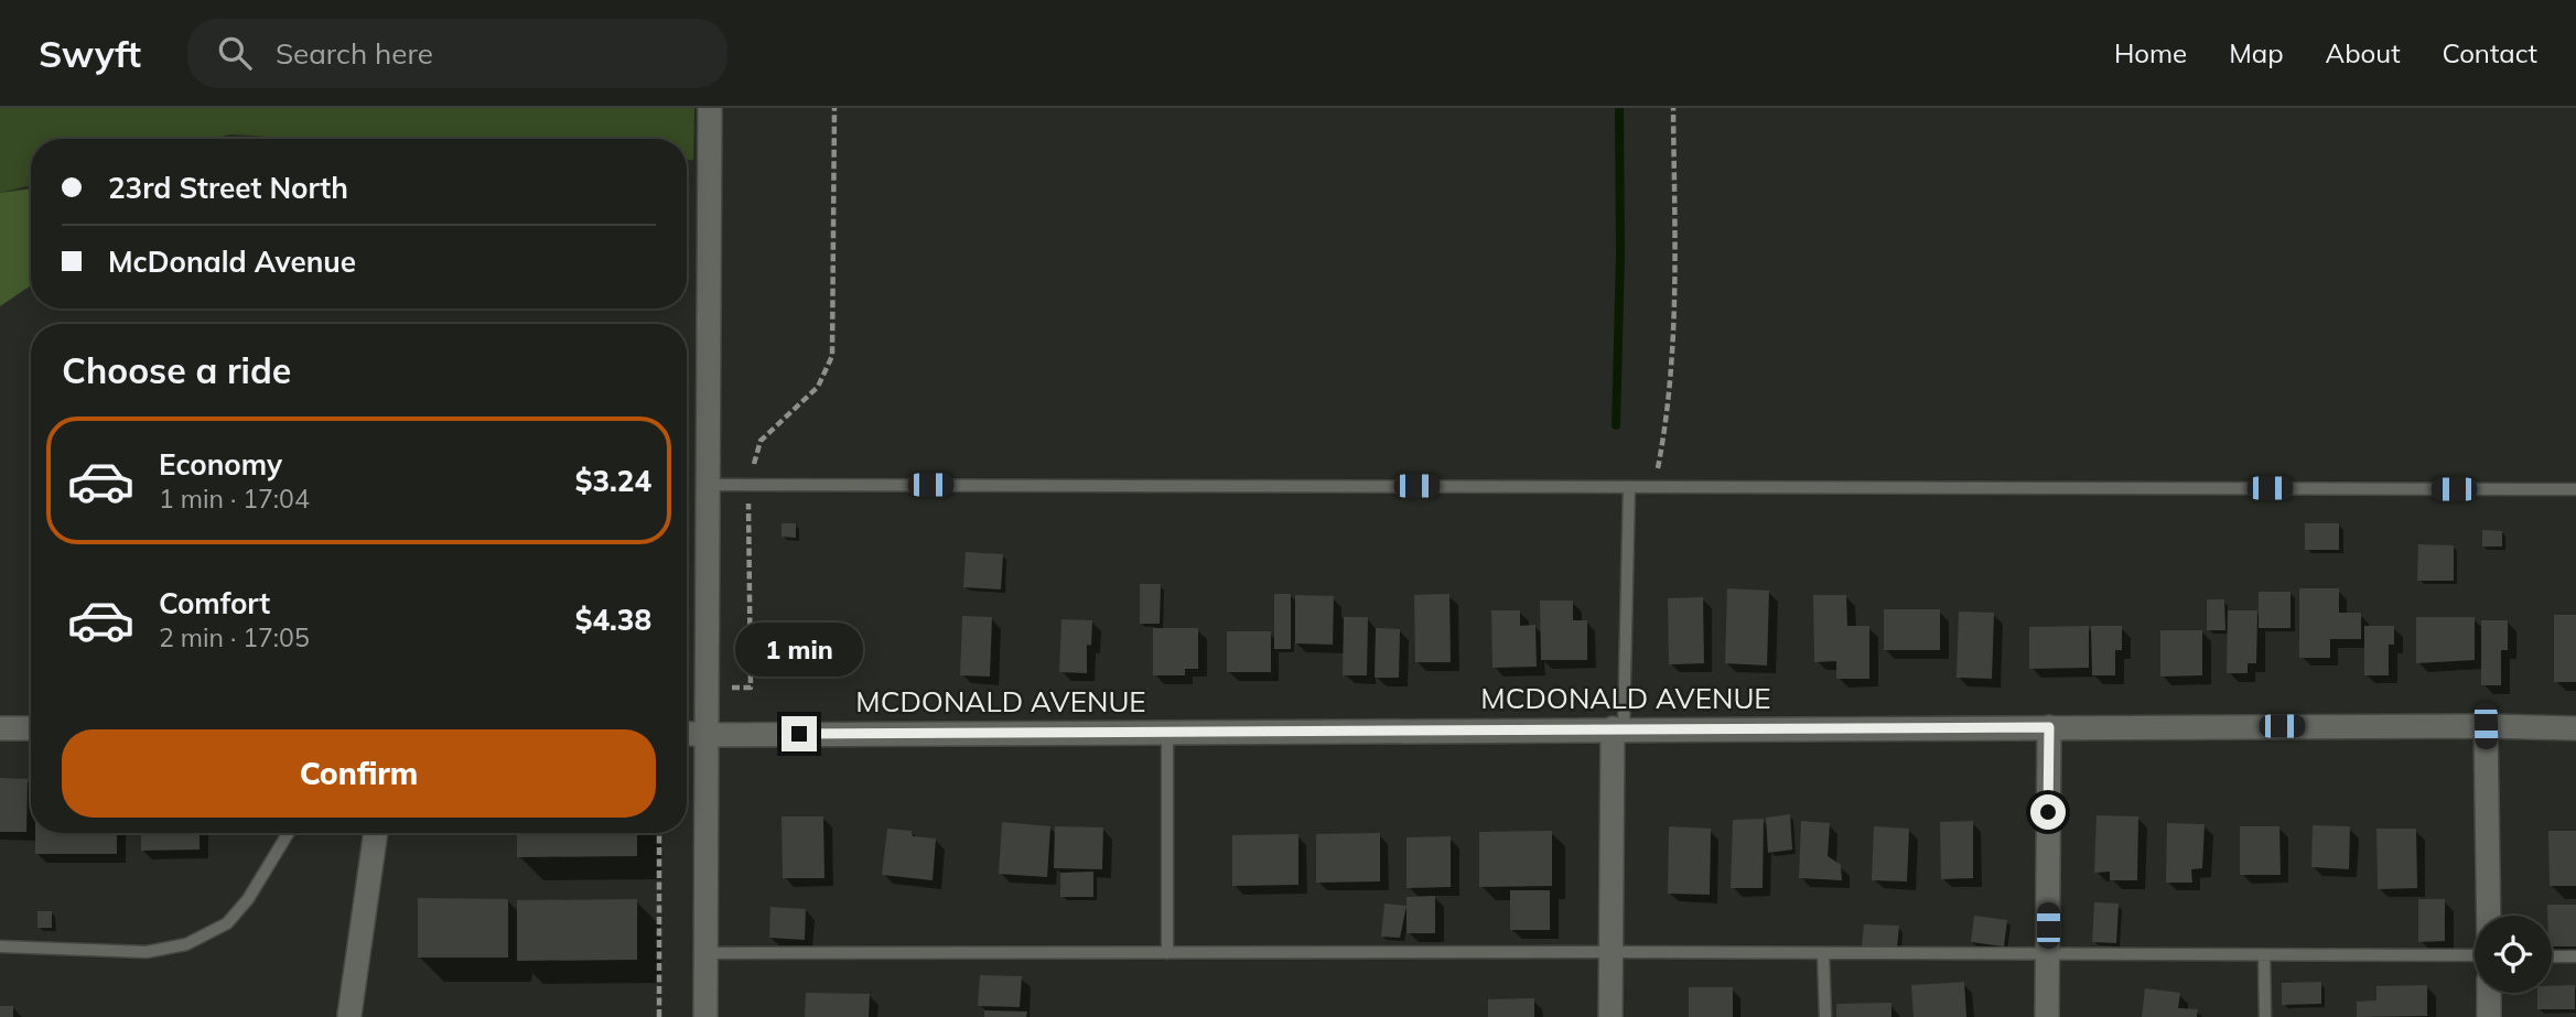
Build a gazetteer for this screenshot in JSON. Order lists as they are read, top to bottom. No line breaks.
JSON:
{"streets":{"street":["MCDONALD AVENUE"]},"page":{"header":"Swyft","search":"Search here","nav":["Home","Map","About","Contact"],"banner":["23rd Street North","McDonald Avenue"],"heading":"Choose a ride","list":[{"name":"Economy","note":"1 min · 17:04","value":"$3.24"},{"name":"Comfort","note":"2 min · 17:05","value":"$4.38"}],"bubble":"1 min","buttons":"Confirm"}}
